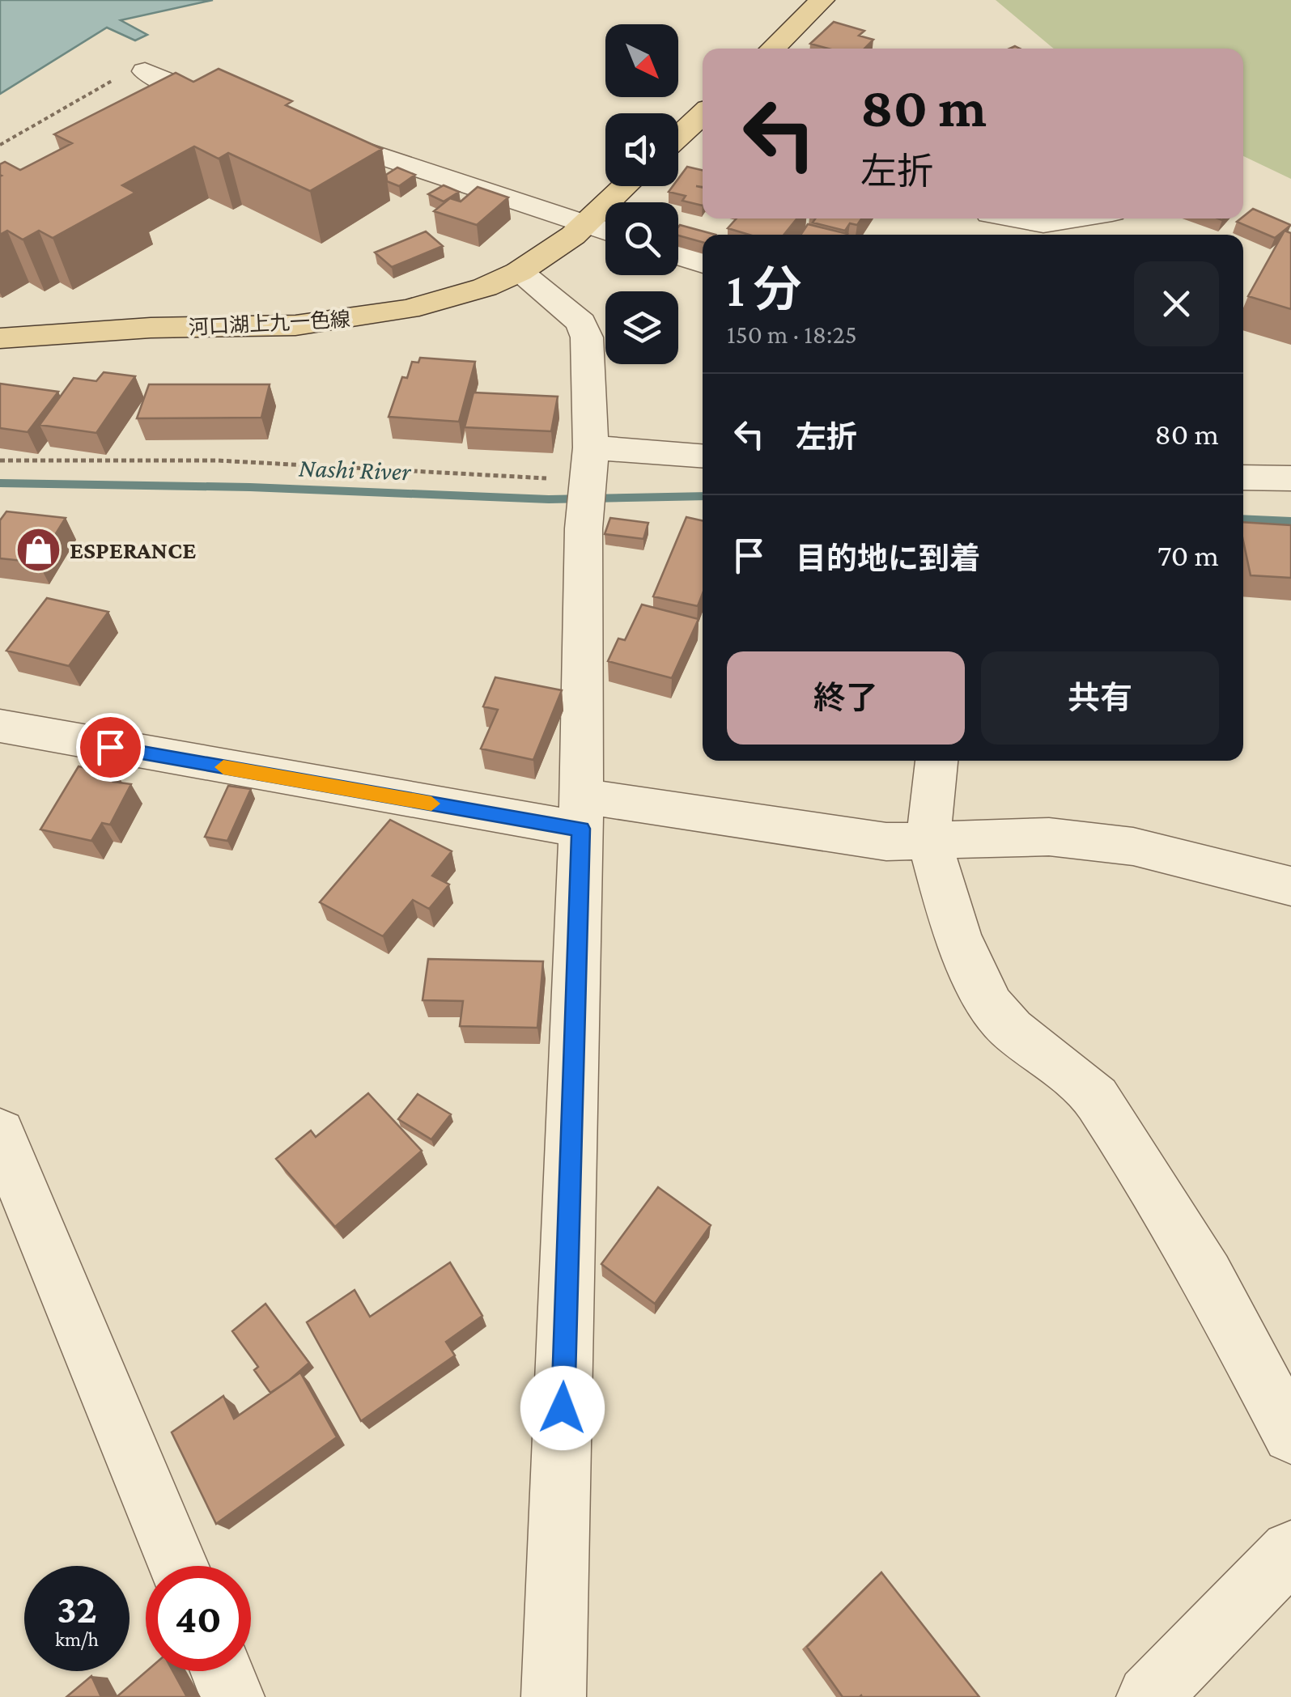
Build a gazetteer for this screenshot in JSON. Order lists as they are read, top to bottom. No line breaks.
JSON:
{"streets":{"main road":["河口湖上九一色線"]},"water":["Nashi River"],"places":{"shop":["ESPERANCE"]},"north":"bottom right","page":{"turn":["80 m","左折"],"heading":["1 分","150 m · 18:25"],"list":[{"name":"左折","value":"80 m"},{"name":"目的地に到着","value":"70 m"}],"buttons":["終了","共有"],"speed":"32 km/h","limit":"40"}}
